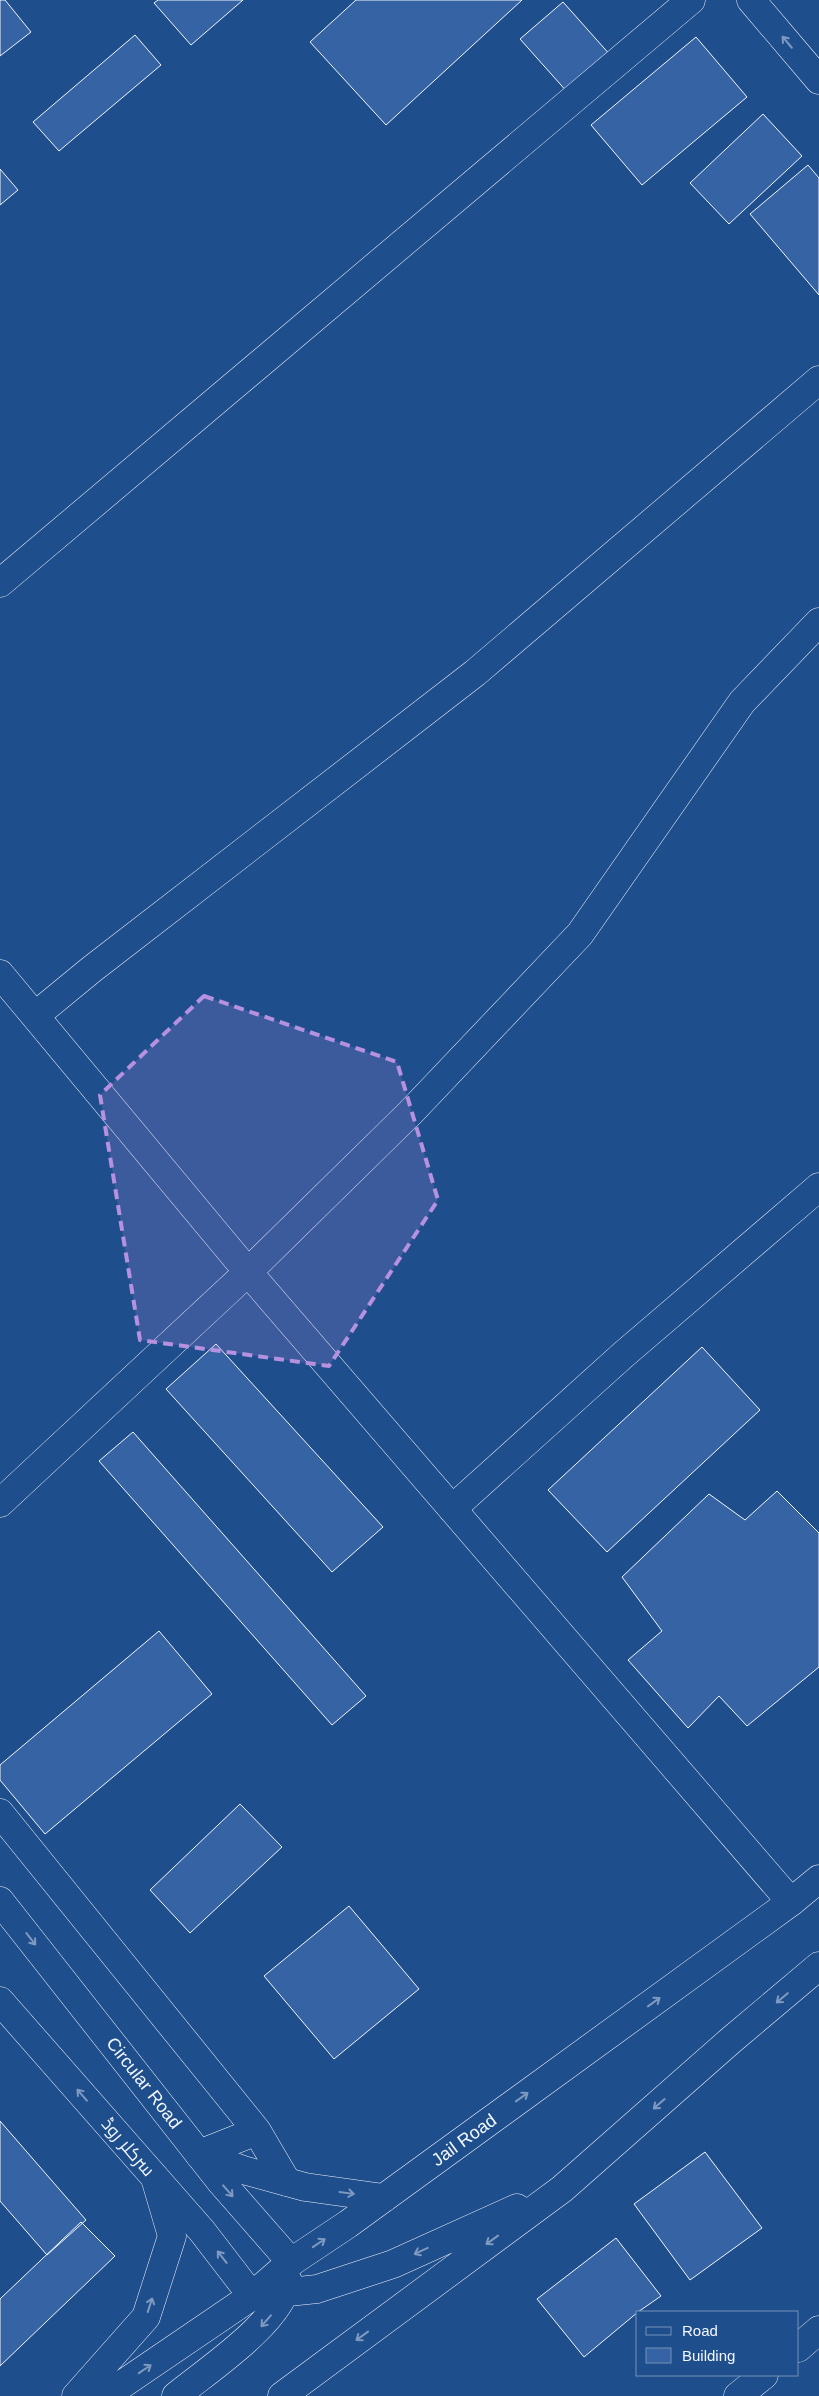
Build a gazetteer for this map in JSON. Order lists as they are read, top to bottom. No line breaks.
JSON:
{"streets":{"street":["Circular Road","Jail Road","سرکلر روڈ"]},"crossings":[["Circular Road","Jail Road"],["Jail Road","سرکلر روڈ"]],"legend":["Road","Building"]}
